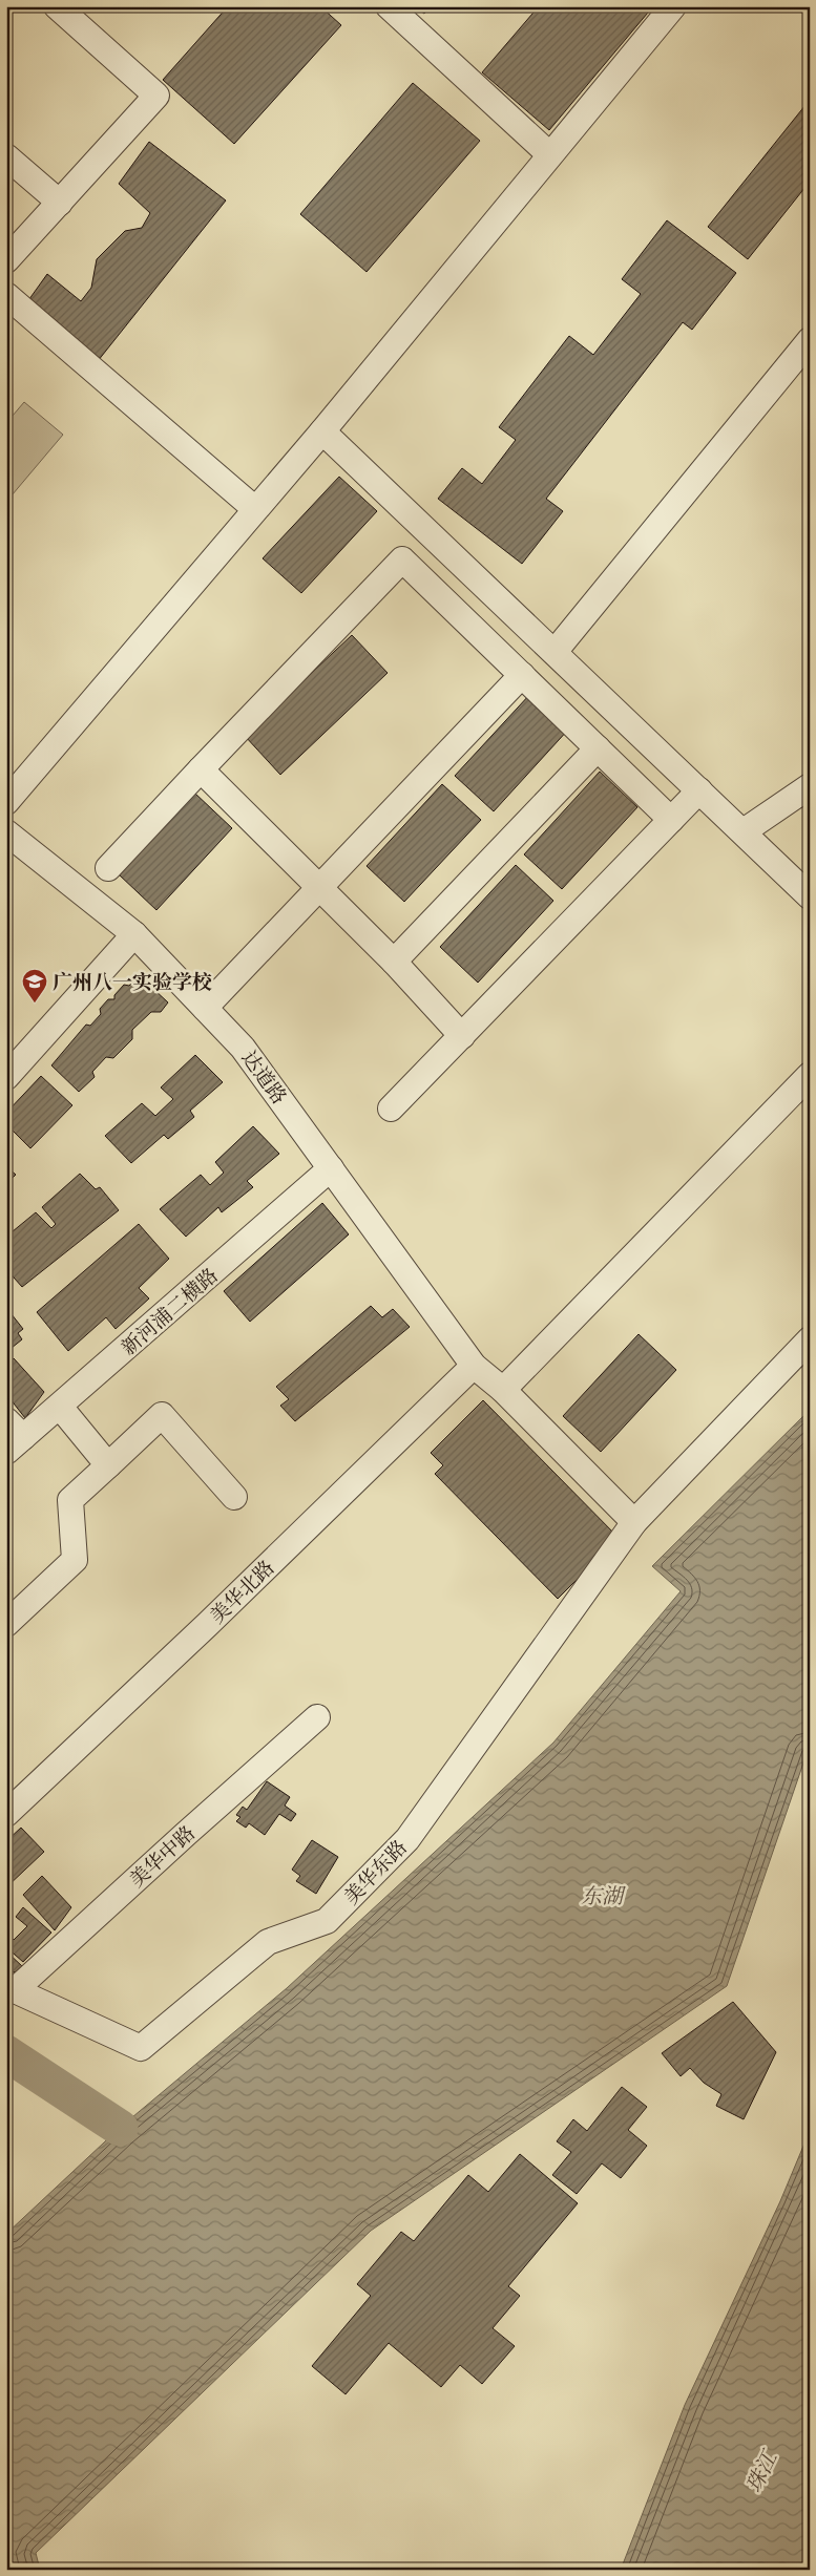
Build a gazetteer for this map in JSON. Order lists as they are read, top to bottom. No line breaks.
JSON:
{"streets":{"street":["达道路","新河浦二横路","美华北路","美华中路","美华东路"]},"crossings":[["达道路","新河浦二横路"],["达道路","美华北路"],["达道路","美华东路"],["美华中路","美华东路"]],"water":["东湖","珠江"],"places":{"school or university":["广州八一实验学校"]}}
